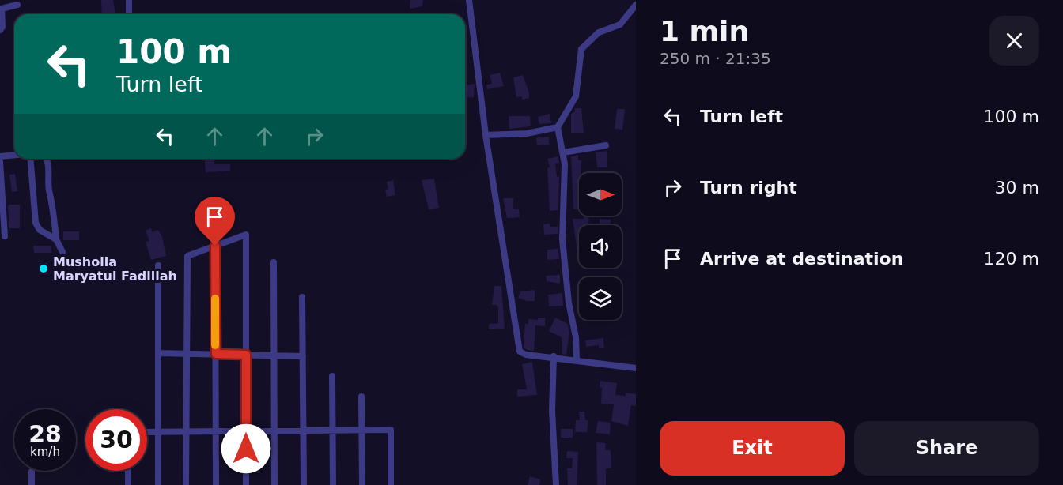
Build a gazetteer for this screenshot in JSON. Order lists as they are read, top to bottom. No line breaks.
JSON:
{"places":["Musholla Maryatul Fadillah"],"north":"right","page":{"heading":["1 min","250 m · 21:35"],"turn":["100 m","Turn left"],"list":[{"name":"Turn left","value":"100 m"},{"name":"Turn right","value":"30 m"},{"name":"Arrive at destination","value":"120 m"}],"speed":"28 km/h","limit":"30","buttons":["Exit","Share"]}}
